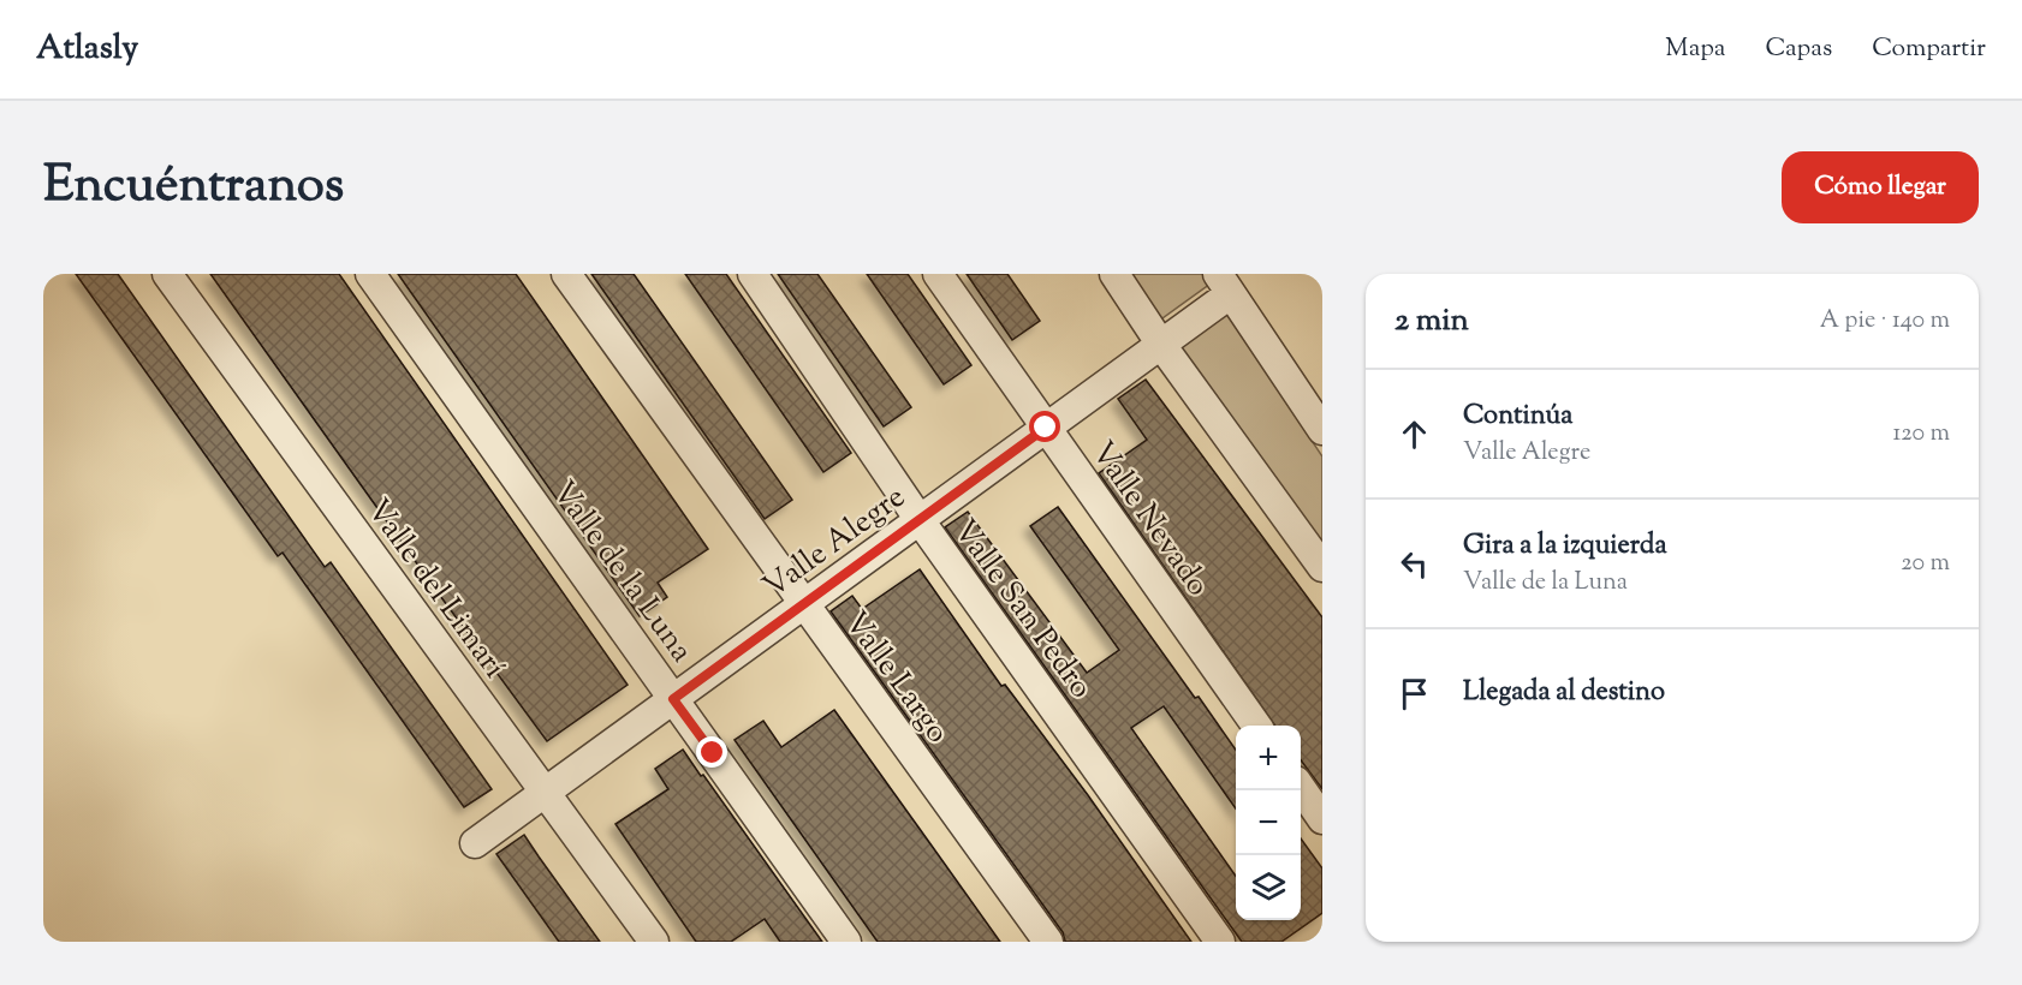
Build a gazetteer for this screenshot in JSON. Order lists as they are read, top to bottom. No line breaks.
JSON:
{"streets":{"street":["Valle Nevado","Valle Alegre","Valle de la Luna","Valle del Limarí","Valle San Pedro","Valle Largo"]},"crossings":[["Valle Nevado","Valle Alegre"],["Valle Alegre","Valle de la Luna"],["Valle Alegre","Valle del Limarí"],["Valle Alegre","Valle San Pedro"],["Valle Alegre","Valle Largo"]],"page":{"header":"Atlasly","nav":["Mapa","Capas","Compartir"],"title":"Encuéntranos","buttons":"Cómo llegar","heading":["2 min","A pie · 140 m"],"list":[["Continúa","Valle Alegre","120 m"],["Gira a la izquierda","Valle de la Luna","20 m"],"Llegada al destino"],"map_buttons":["+","−"]}}
